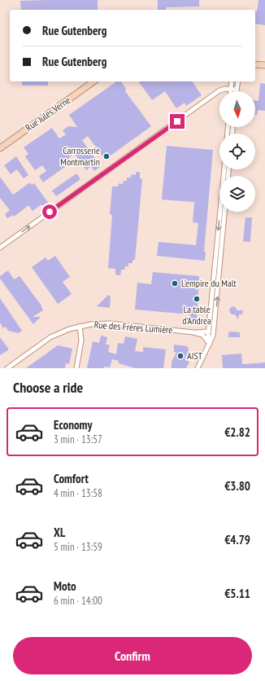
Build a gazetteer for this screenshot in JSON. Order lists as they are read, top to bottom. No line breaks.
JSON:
{"streets":{"main road":["Rue Jules Verne"],"street":["Rue des Frères Lumière"]},"places":["Carrosserie Montmartin","L'empire du Malt","La table d'Andrea","AIST"],"north":"bottom","page":{"banner":["Rue Gutenberg","Rue Gutenberg"],"heading":"Choose a ride","list":[{"name":"Economy","note":"3 min · 13:57","value":"€2.82"},{"name":"Comfort","note":"4 min · 13:58","value":"€3.80"},{"name":"XL","note":"5 min · 13:59","value":"€4.79"},{"name":"Moto","note":"6 min · 14:00","value":"€5.11"}],"buttons":"Confirm"}}
